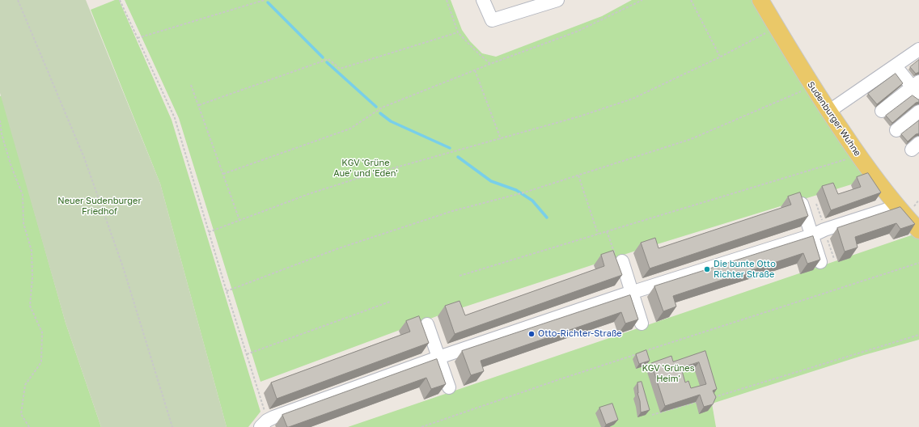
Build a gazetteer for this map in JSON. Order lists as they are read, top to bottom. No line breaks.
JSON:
{"streets":{"main road":["Sudenburger Wuhne"]},"parks":["KGV 'Grüne Aue' und 'Eden'","Neuer Sudenburger Friedhof","KGV 'Grünes Heim'"],"places":["Die bunte Otto Richter Straße","Otto-Richter-Straße"]}
